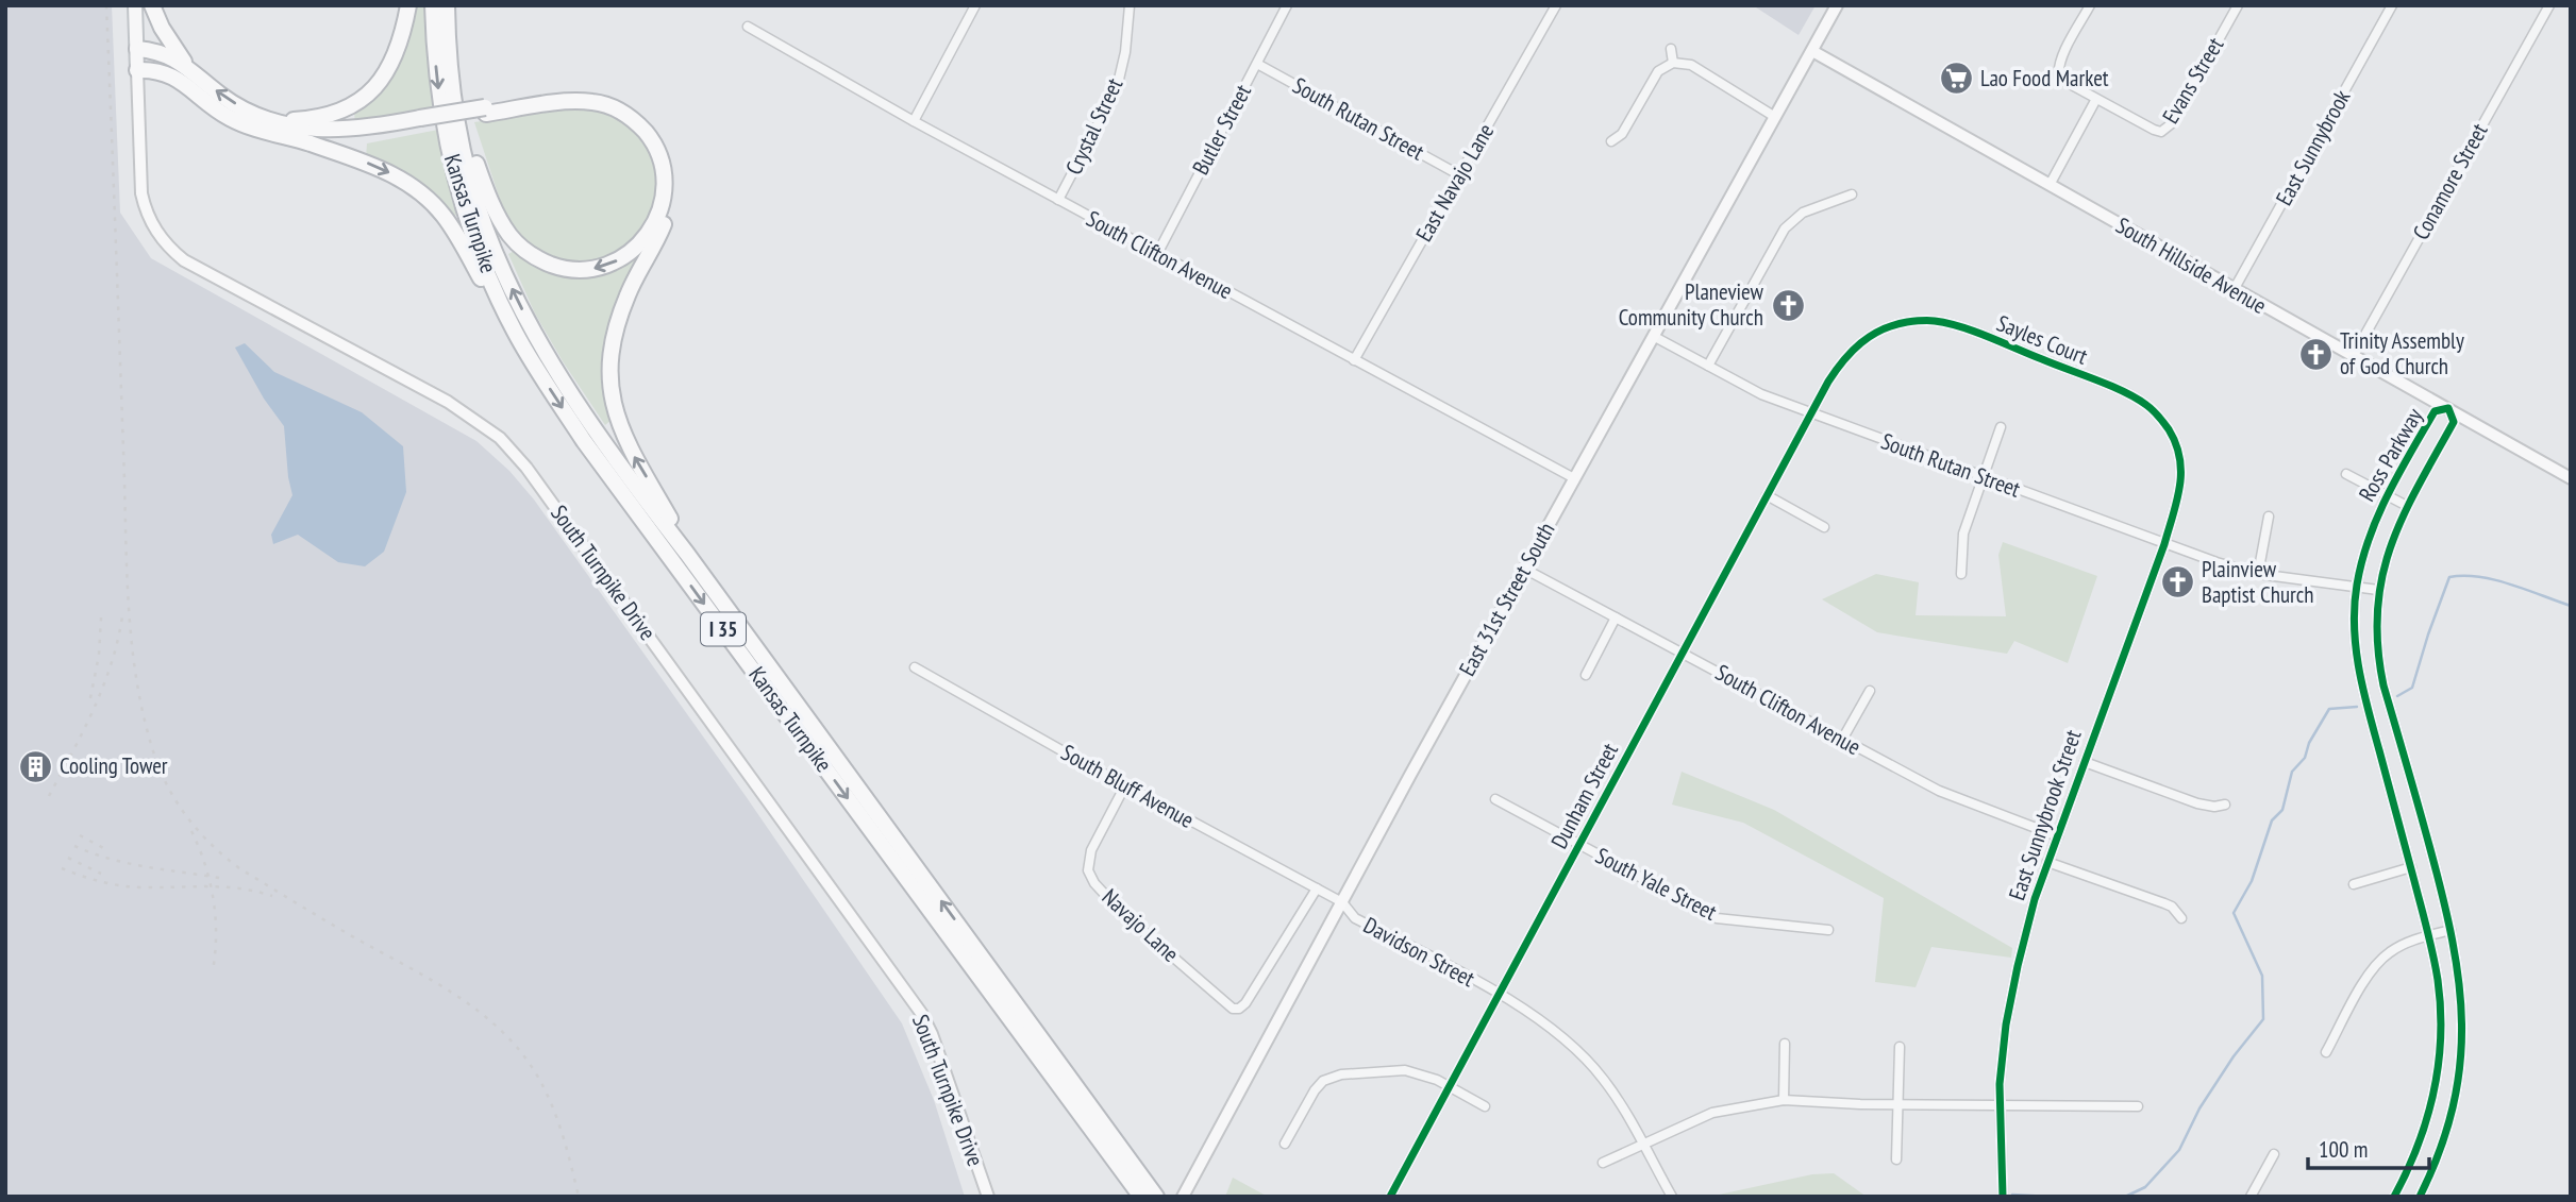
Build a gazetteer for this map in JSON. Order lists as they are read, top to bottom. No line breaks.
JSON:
{"streets":{"highway":["Kansas Turnpike","I 35"],"street":["Evans Street","South Rutan Street","Crystal Street","Butler Street","East Sunnybrook","Conamore Street","East Navajo Lane","South Clifton Avenue","South Hillside Avenue","Sayles Court","Ross Parkway","South Turnpike Drive","East 31st Street South","South Bluff Avenue","Dunham Street","East Sunnybrook Street","South Yale Street","Navajo Lane","Davidson Street"]},"crossings":[["South Rutan Street","Butler Street"],["South Rutan Street","East Navajo Lane"],["South Rutan Street","Sayles Court"],["South Rutan Street","Ross Parkway"],["South Rutan Street","East 31st Street South"],["South Rutan Street","Dunham Street"],["South Rutan Street","East Sunnybrook Street"],["Crystal Street","South Clifton Avenue"],["Butler Street","South Clifton Avenue"],["East Sunnybrook","South Hillside Avenue"],["Conamore Street","South Hillside Avenue"],["East Navajo Lane","South Clifton Avenue"],["South Clifton Avenue","East 31st Street South"],["South Clifton Avenue","Dunham Street"],["South Clifton Avenue","East Sunnybrook Street"],["South Hillside Avenue","Ross Parkway"],["South Hillside Avenue","East 31st Street South"],["Sayles Court","Dunham Street"],["Sayles Court","East Sunnybrook Street"],["East 31st Street South","South Bluff Avenue"],["East 31st Street South","Davidson Street"],["South Bluff Avenue","Navajo Lane"],["South Bluff Avenue","Davidson Street"],["Dunham Street","South Yale Street"],["Dunham Street","Davidson Street"]],"places":{"supermarket":["Lao Food Market"],"church":["Planeview Community Church","Trinity Assembly of God Church","Plainview Baptist Church"],"building":["Cooling Tower"]},"scale_bar":"100 m"}
